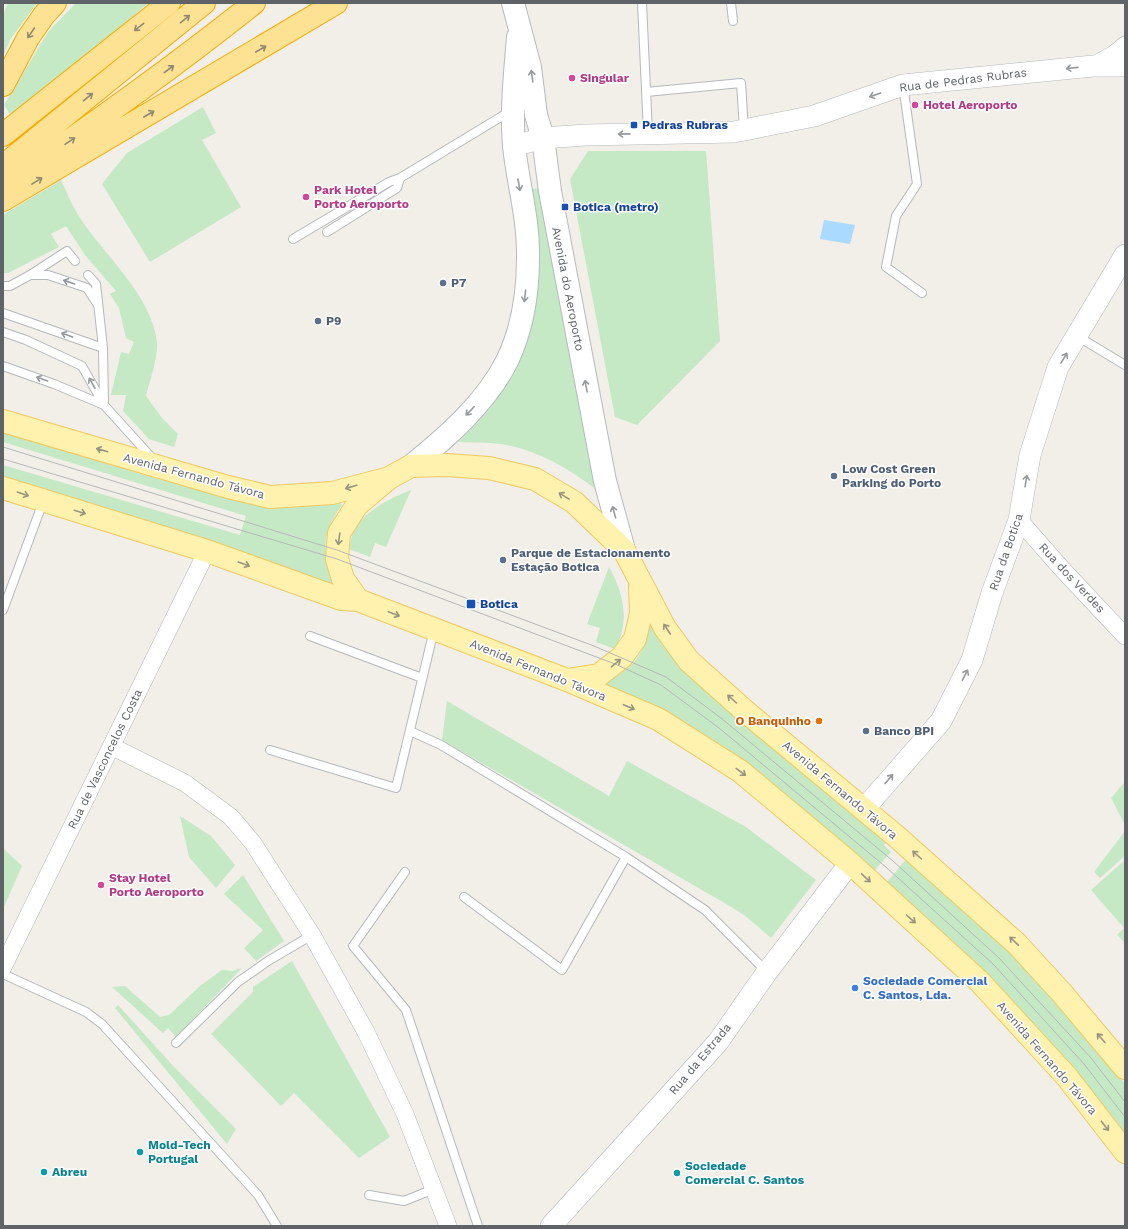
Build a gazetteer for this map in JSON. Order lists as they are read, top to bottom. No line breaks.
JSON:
{"streets":{"main road":["Avenida do Aeroporto","Avenida Fernando Távora"],"street":["Rua de Pedras Rubras","Rua da Botica","Rua dos Verdes","Rua de Vasconcelos Costa","Rua da Estrada"]},"crossings":[["Rua de Pedras Rubras","Avenida do Aeroporto"],["Avenida do Aeroporto","Avenida Fernando Távora"],["Avenida Fernando Távora","Rua da Botica"],["Avenida Fernando Távora","Rua de Vasconcelos Costa"],["Avenida Fernando Távora","Rua da Estrada"],["Rua da Botica","Rua dos Verdes"]],"one_way":["Rua de Pedras Rubras","Rua da Botica"],"places":{"other":["Singular","Hotel Aeroporto","Park Hotel Porto Aeroporto","P7","P9","Low Cost Green Parking do Porto","Parque de Estacionamento Estação Botica","O Banquinho","Banco BPI","Stay Hotel Porto Aeroporto","Sociedade Comercial C. Santos, Lda.","Mold-Tech Portugal","Abreu","Sociedade Comercial C. Santos"],"transit":["Pedras Rubras","Botica (metro)","Botica"]}}
